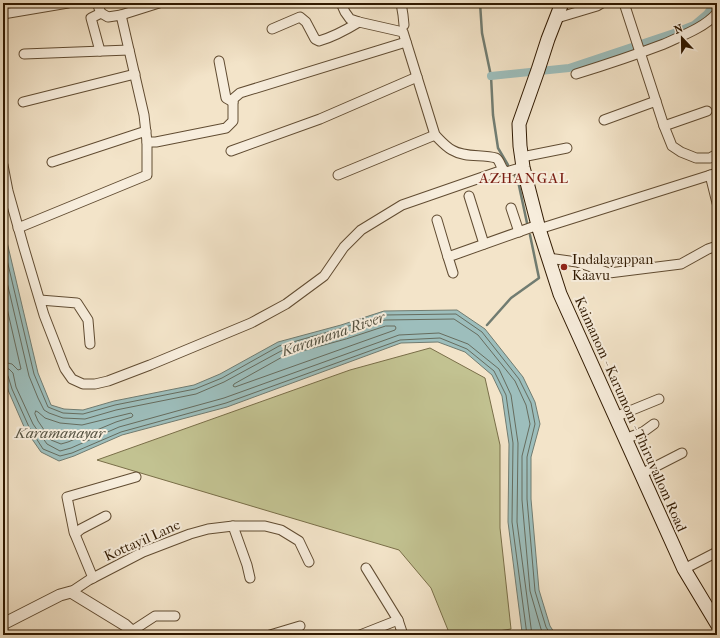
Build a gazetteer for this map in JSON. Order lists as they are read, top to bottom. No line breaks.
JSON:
{"streets":{"main road":["Kaimanom - Karumom - Thiruvallom Road"],"street":["Kottayil Lane"]},"districts":["AZHANGAL"],"water":["Karamana River","Karamanayar"],"places":["Indalayappan Kaavu"],"north":"top"}
